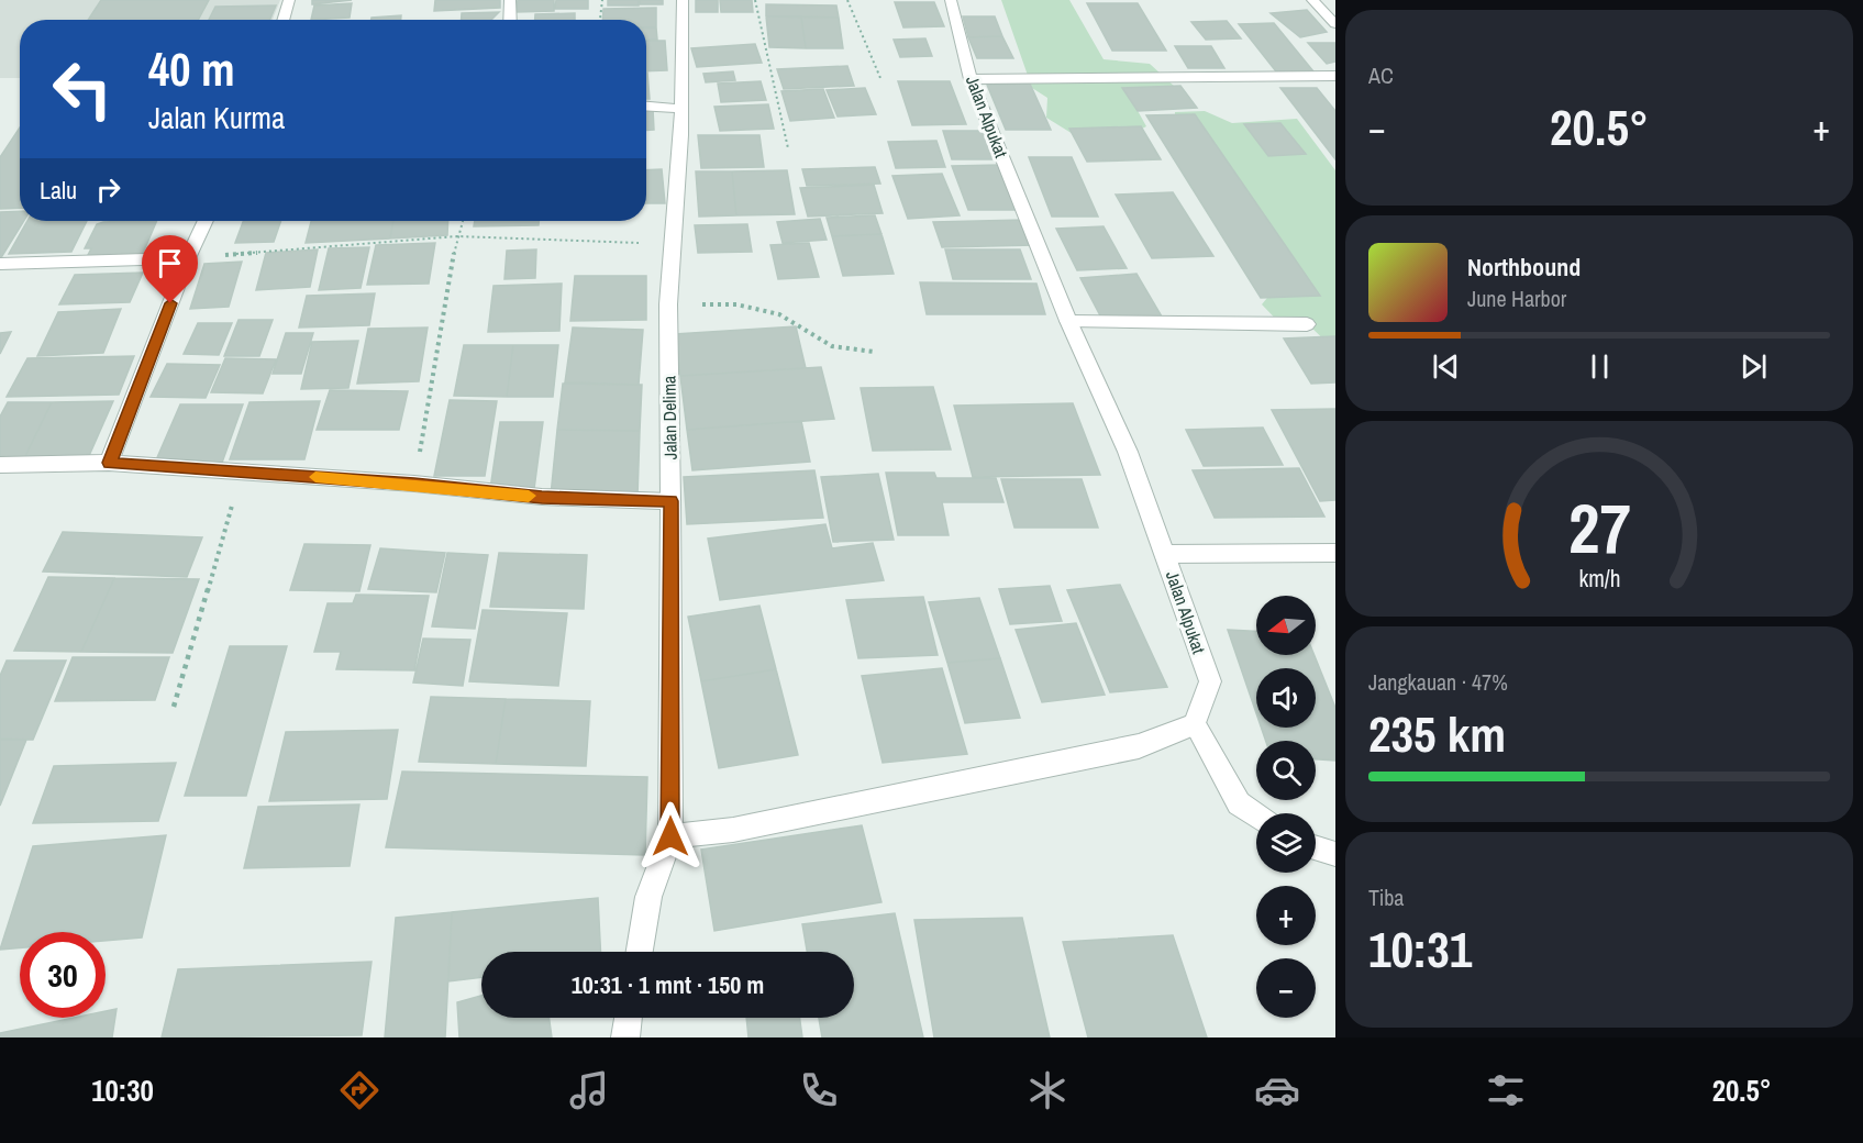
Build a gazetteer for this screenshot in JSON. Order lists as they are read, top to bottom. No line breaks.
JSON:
{"streets":{"street":["Jalan Alpukat","Jalan Delima"]},"north":"left","page":{"tile":["AC",["Jangkauan · 47%","235 km"],["Tiba","10:31"]],"turn":["40 m","Jalan Kurma"],"heat":["−","20.5°","+"],"then":"Lalu","song":["Northbound","June Harbor"],"map_buttons":["+","−"],"limit":"30","trip":"10:31 · 1 mnt · 150 m","tabs":["10:30","20.5°"],"gauge":["27","km/h"]}}
